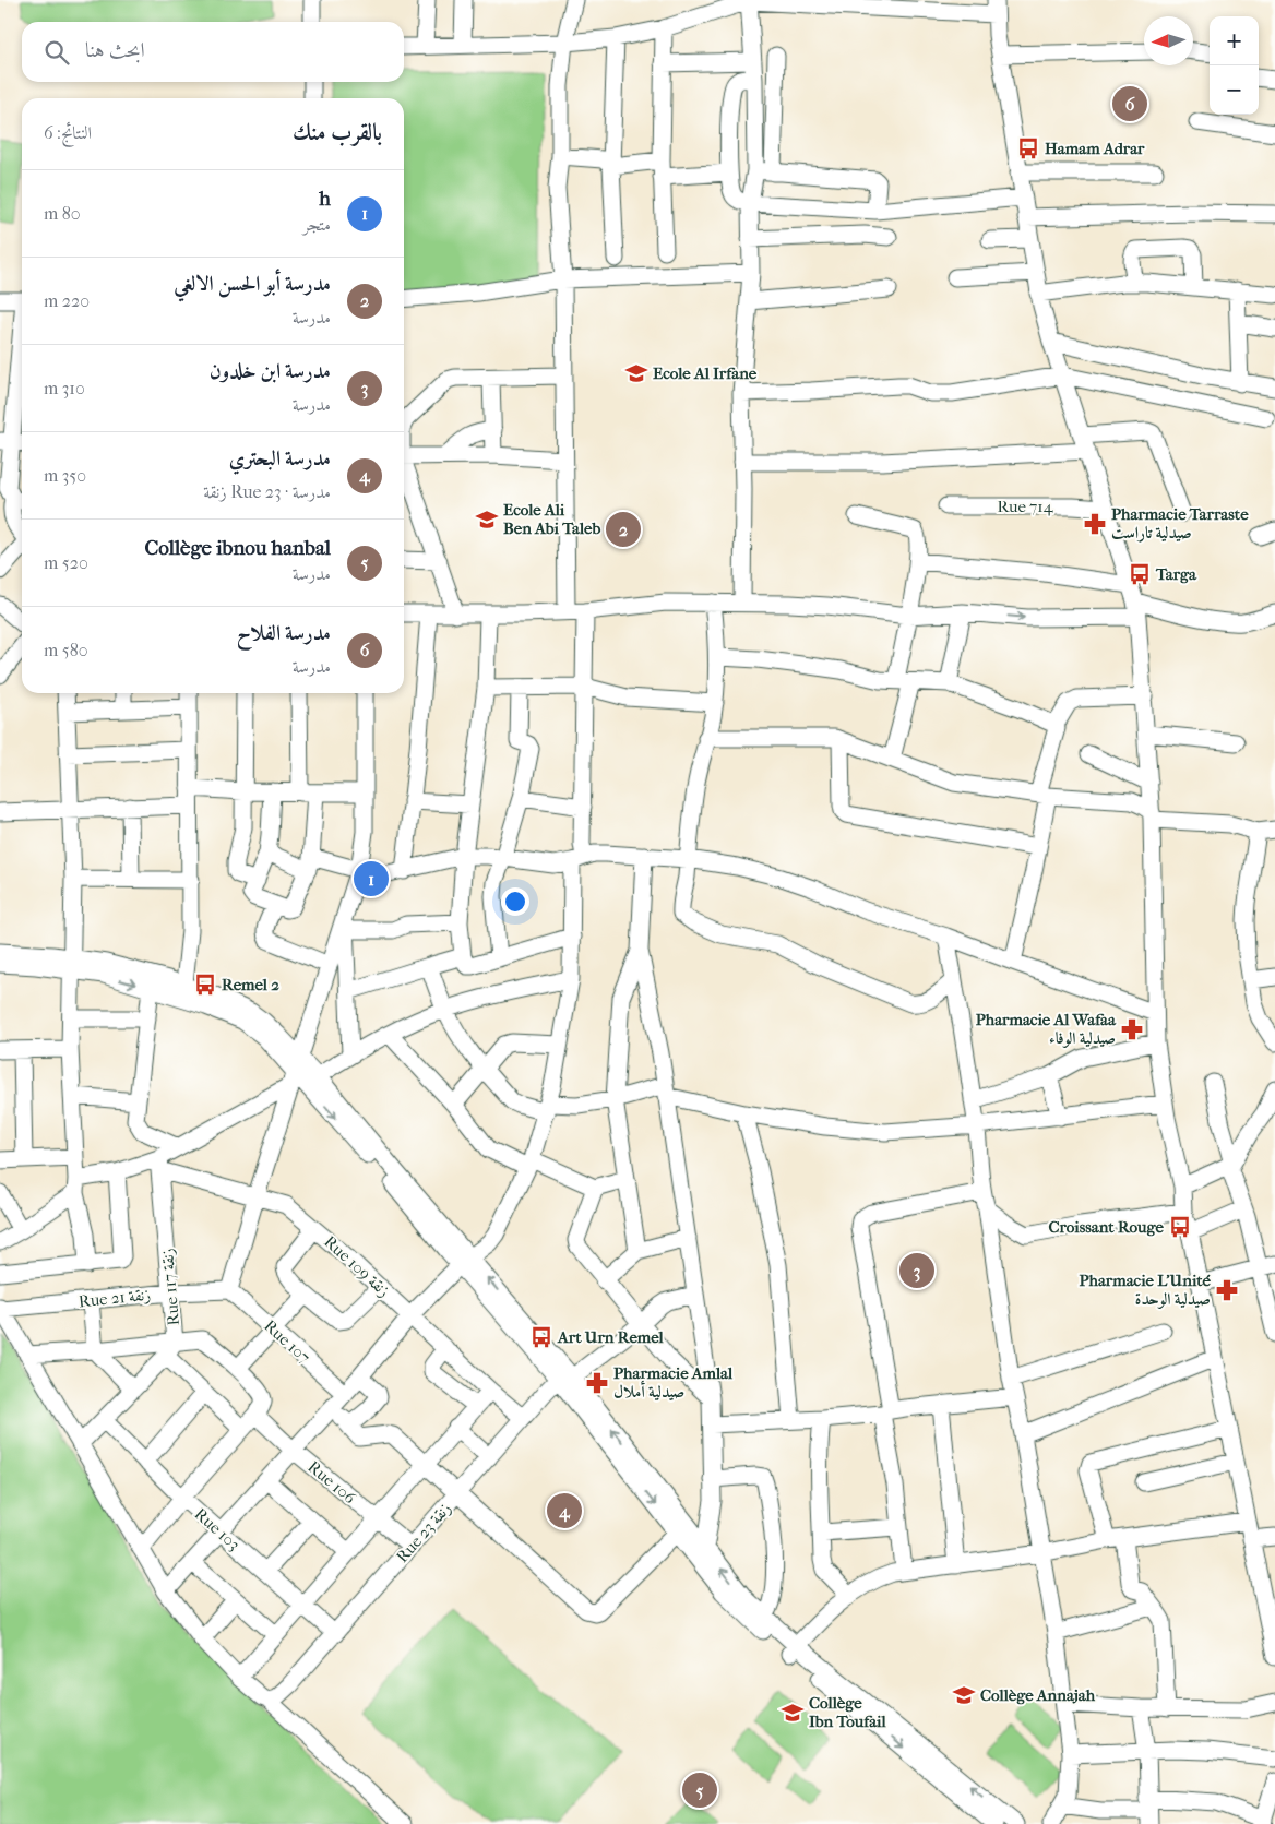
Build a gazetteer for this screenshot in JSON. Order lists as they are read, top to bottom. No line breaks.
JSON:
{"streets":{"street":["Rue 714","Rue 109 زنقة","Rue 117 زنقة","Rue 21 زنقة","Rue 107","Rue 106","Rue 103","Rue 23 زنقة"]},"crossings":[["Rue 109 زنقة","Rue 117 زنقة"],["Rue 109 زنقة","Rue 23 زنقة"],["Rue 117 زنقة","Rue 21 زنقة"],["Rue 117 زنقة","Rue 103"],["Rue 21 زنقة","Rue 107"],["Rue 106","Rue 23 زنقة"],["Rue 103","Rue 23 زنقة"]],"places":{"bus stop":["Hamam Adrar","Targa","Remel 2","Croissant Rouge","Art Urn Remel"],"school or university":["Ecole Al Irfane","Ecole Ali Ben Abi Taleb","Collège Annajah","Collège Ibn Toufail"],"pharmacy":["Pharmacie Tarraste صيدلية تاراست","Pharmacie Al Wafaa صيدلية الوفاء","Pharmacie L'Unité صيدلية الوحدة","Pharmacie Amlal صيدلية أملال"]},"north":"left","page":{"map_buttons":["+","−"],"search":"ابحث هنا","pins":["6","2","1","3","4","5"],"heading":["بالقرب منك","النتائج: 6"],"list":[{"mark":"1","name":"h","note":"متجر","value":"80 m"},{"mark":"2","name":"مدرسة أبو الحسن الالغي","note":"مدرسة","value":"220 m"},{"mark":"3","name":"مدرسة ابن خلدون","note":"مدرسة","value":"310 m"},{"mark":"4","name":"مدرسة البحتري","note":"مدرسة · Rue 23 زنقة","value":"350 m"},{"mark":"5","name":"Collège ibnou hanbal","note":"مدرسة","value":"520 m"},{"mark":"6","name":"مدرسة الفلاح","note":"مدرسة","value":"580 m"}]}}
